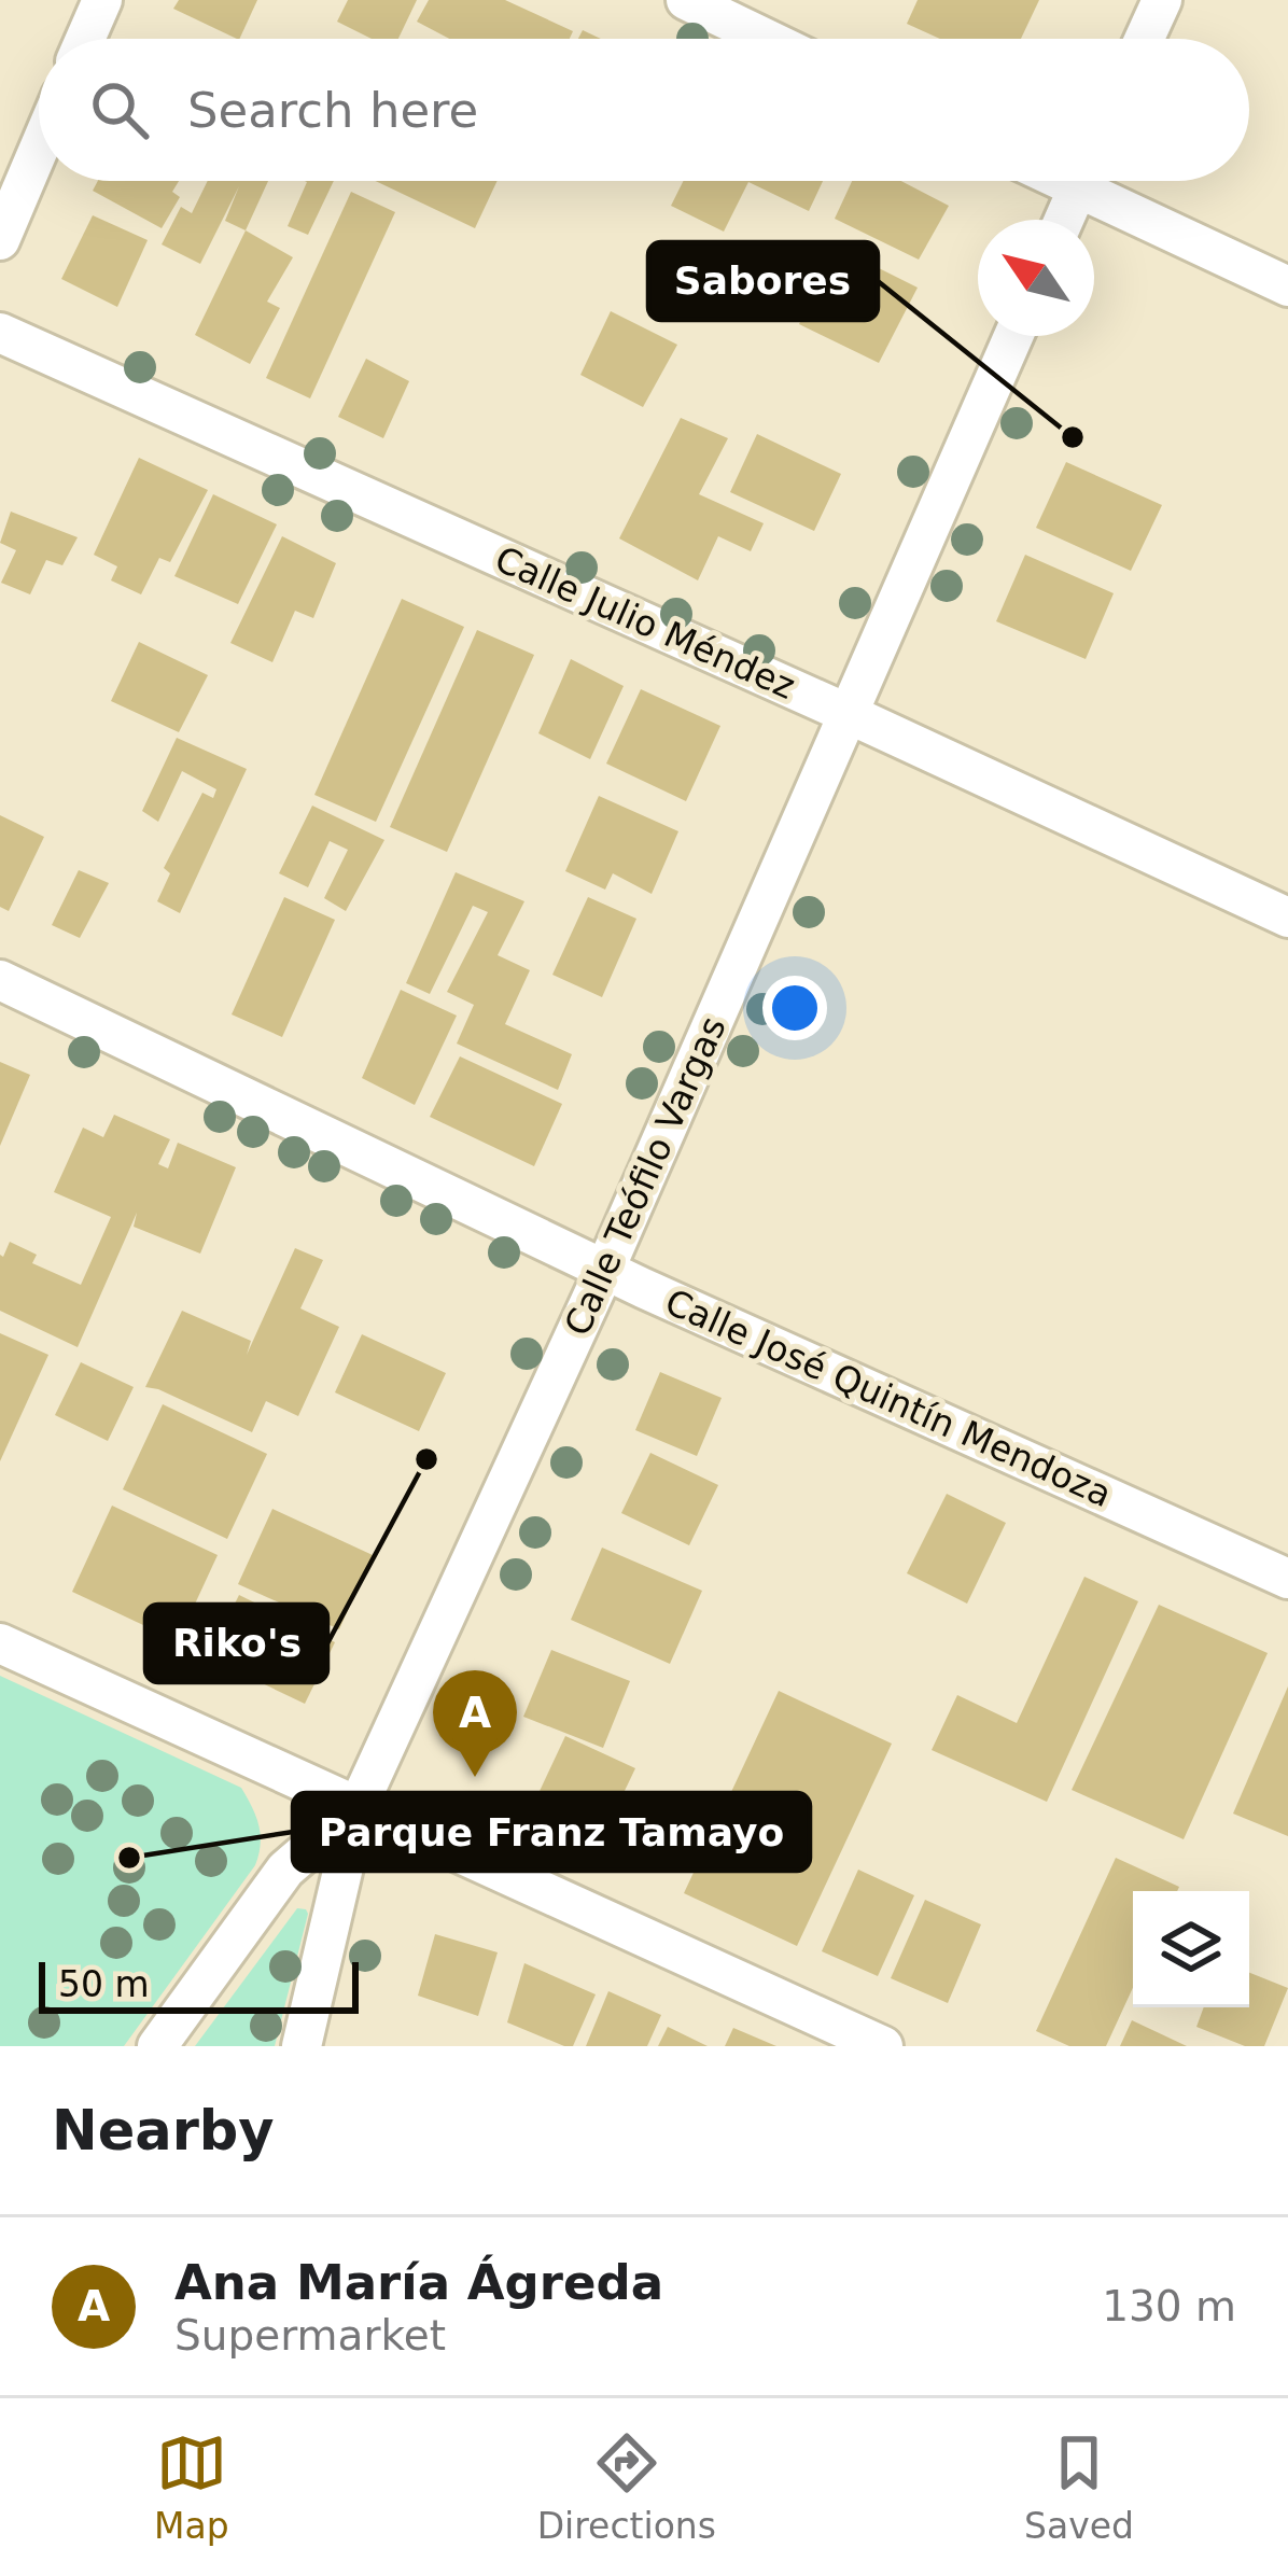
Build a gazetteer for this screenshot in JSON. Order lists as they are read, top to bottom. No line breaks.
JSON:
{"streets":{"street":["Calle Julio Méndez","Calle Teófilo Vargas","Calle José Quintín Mendoza"]},"crossings":[["Calle Julio Méndez","Calle Teófilo Vargas"],["Calle Teófilo Vargas","Calle José Quintín Mendoza"]],"places":["Sabores","Riko's","Parque Franz Tamayo"],"scale_bar":"50 m","north":"top left","page":{"search":"Search here","pins":"A","scale":"50 m","heading":"Nearby","list":[{"mark":"A","name":"Ana María Ágreda","note":"Supermarket","value":"130 m"}],"nav":["Map","Directions","Saved"]}}
